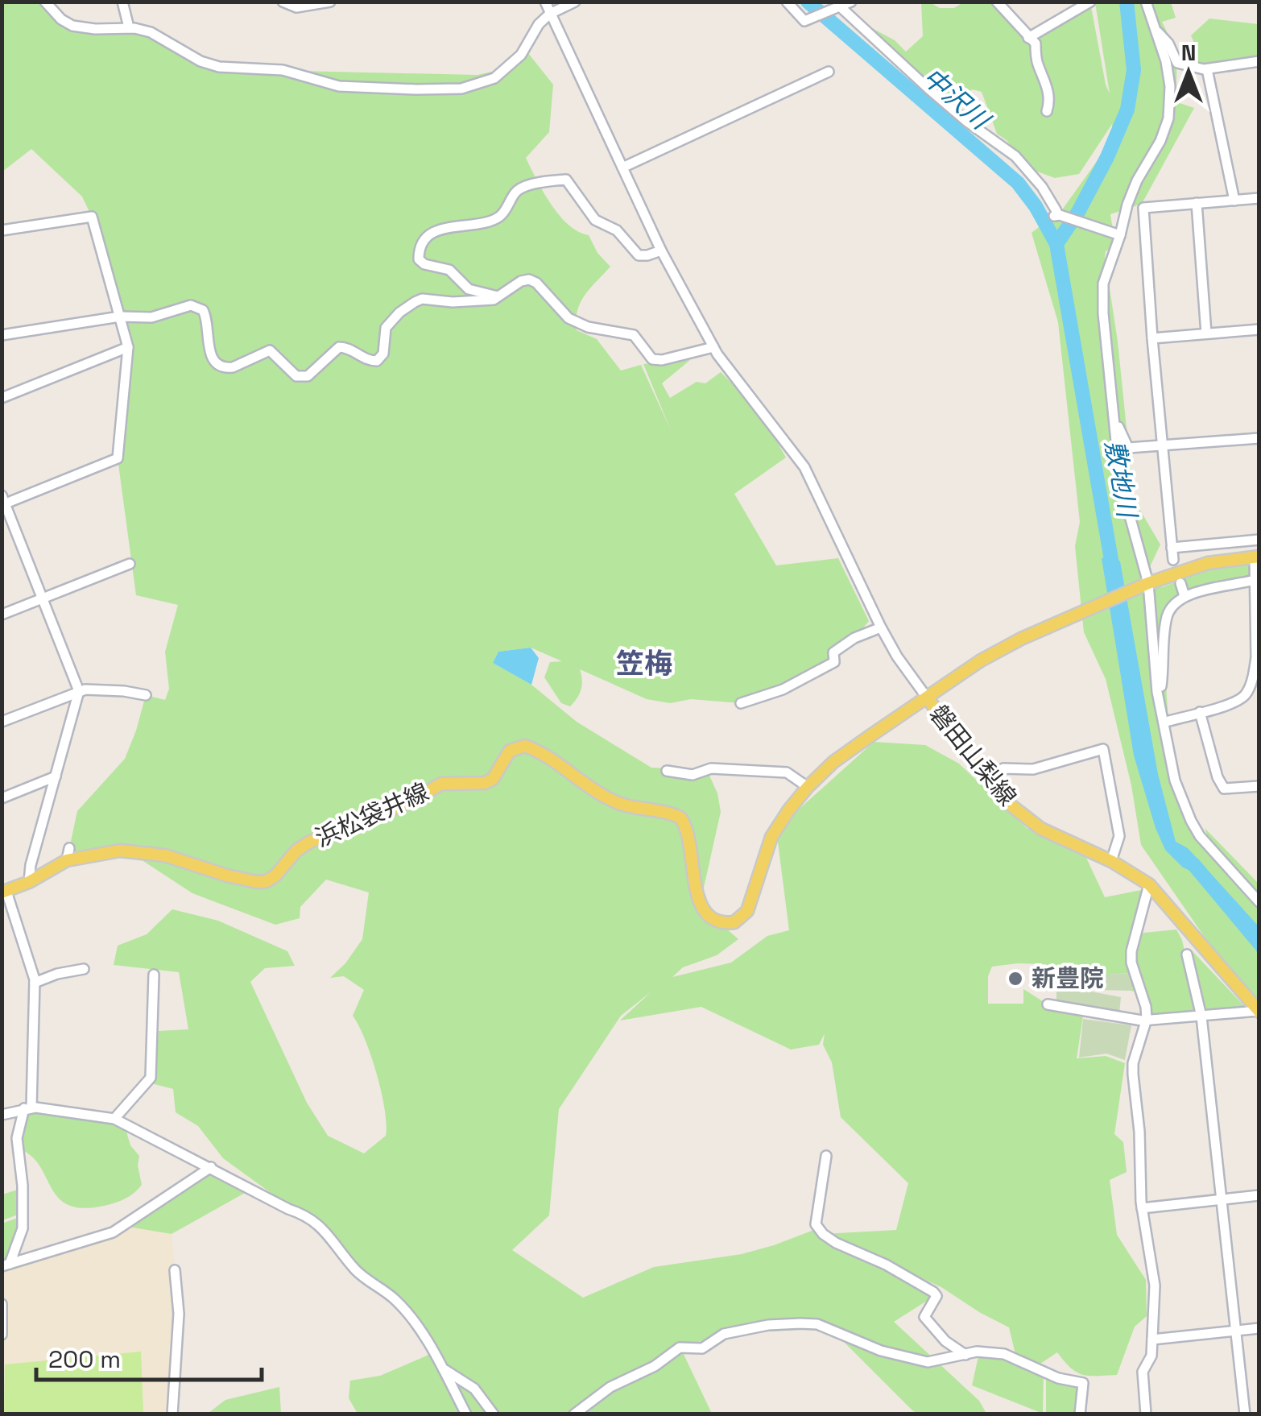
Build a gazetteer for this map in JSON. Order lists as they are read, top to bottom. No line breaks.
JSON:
{"streets":{"main road":["磐田山梨線","浜松袋井線"]},"crossings":[["磐田山梨線","浜松袋井線"]],"districts":["笠梅"],"water":["中沢川","敷地川"],"places":["新豊院"],"scale_bar":"200 m","north":"top"}
